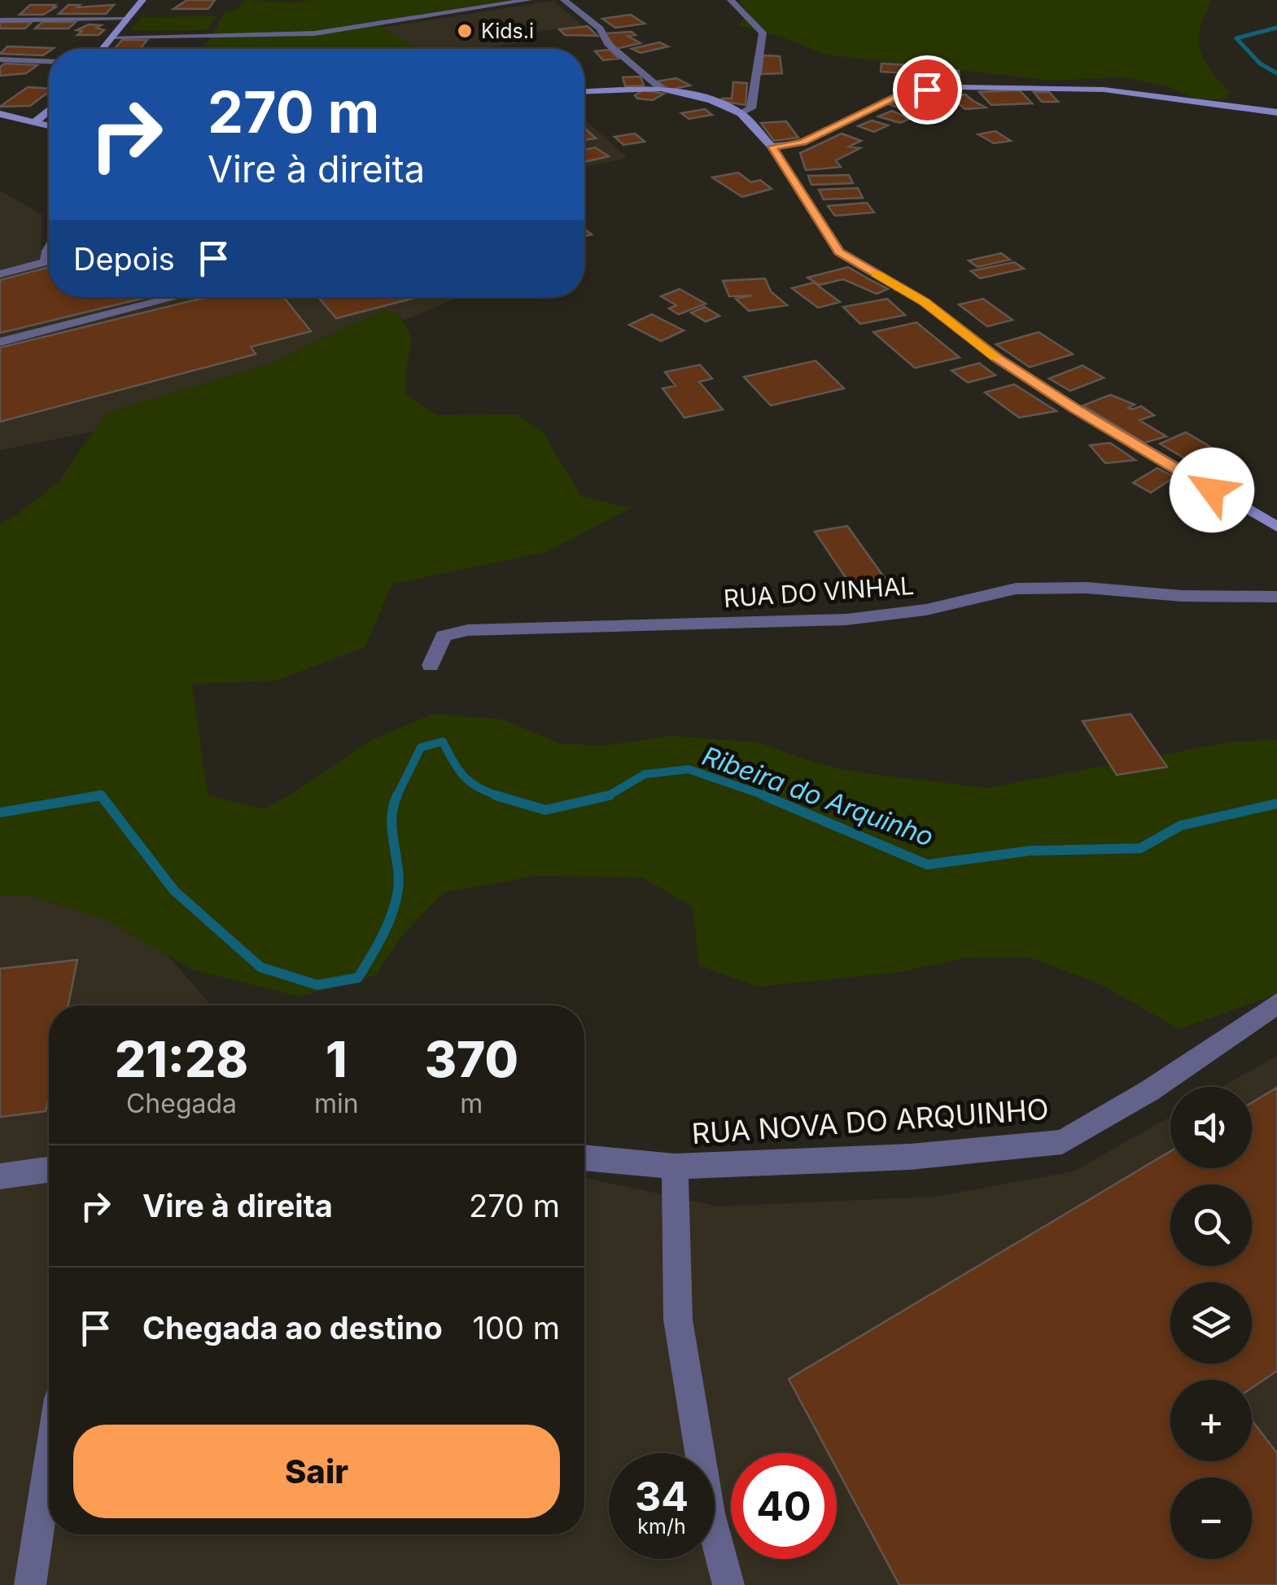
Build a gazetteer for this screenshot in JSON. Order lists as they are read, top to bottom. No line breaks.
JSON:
{"streets":{"street":["RUA DO VINHAL","RUA NOVA DO ARQUINHO"]},"water":["Ribeira do Arquinho"],"places":["Kids.i"],"page":{"turn":["270 m","Vire à direita"],"then":"Depois","eta":["21:28","Chegada","1","min","370","m"],"map_buttons":["+","−"],"list":[{"name":"Vire à direita","value":"270 m"},{"name":"Chegada ao destino","value":"100 m"}],"buttons":"Sair","speed":"34 km/h","limit":"40"}}
